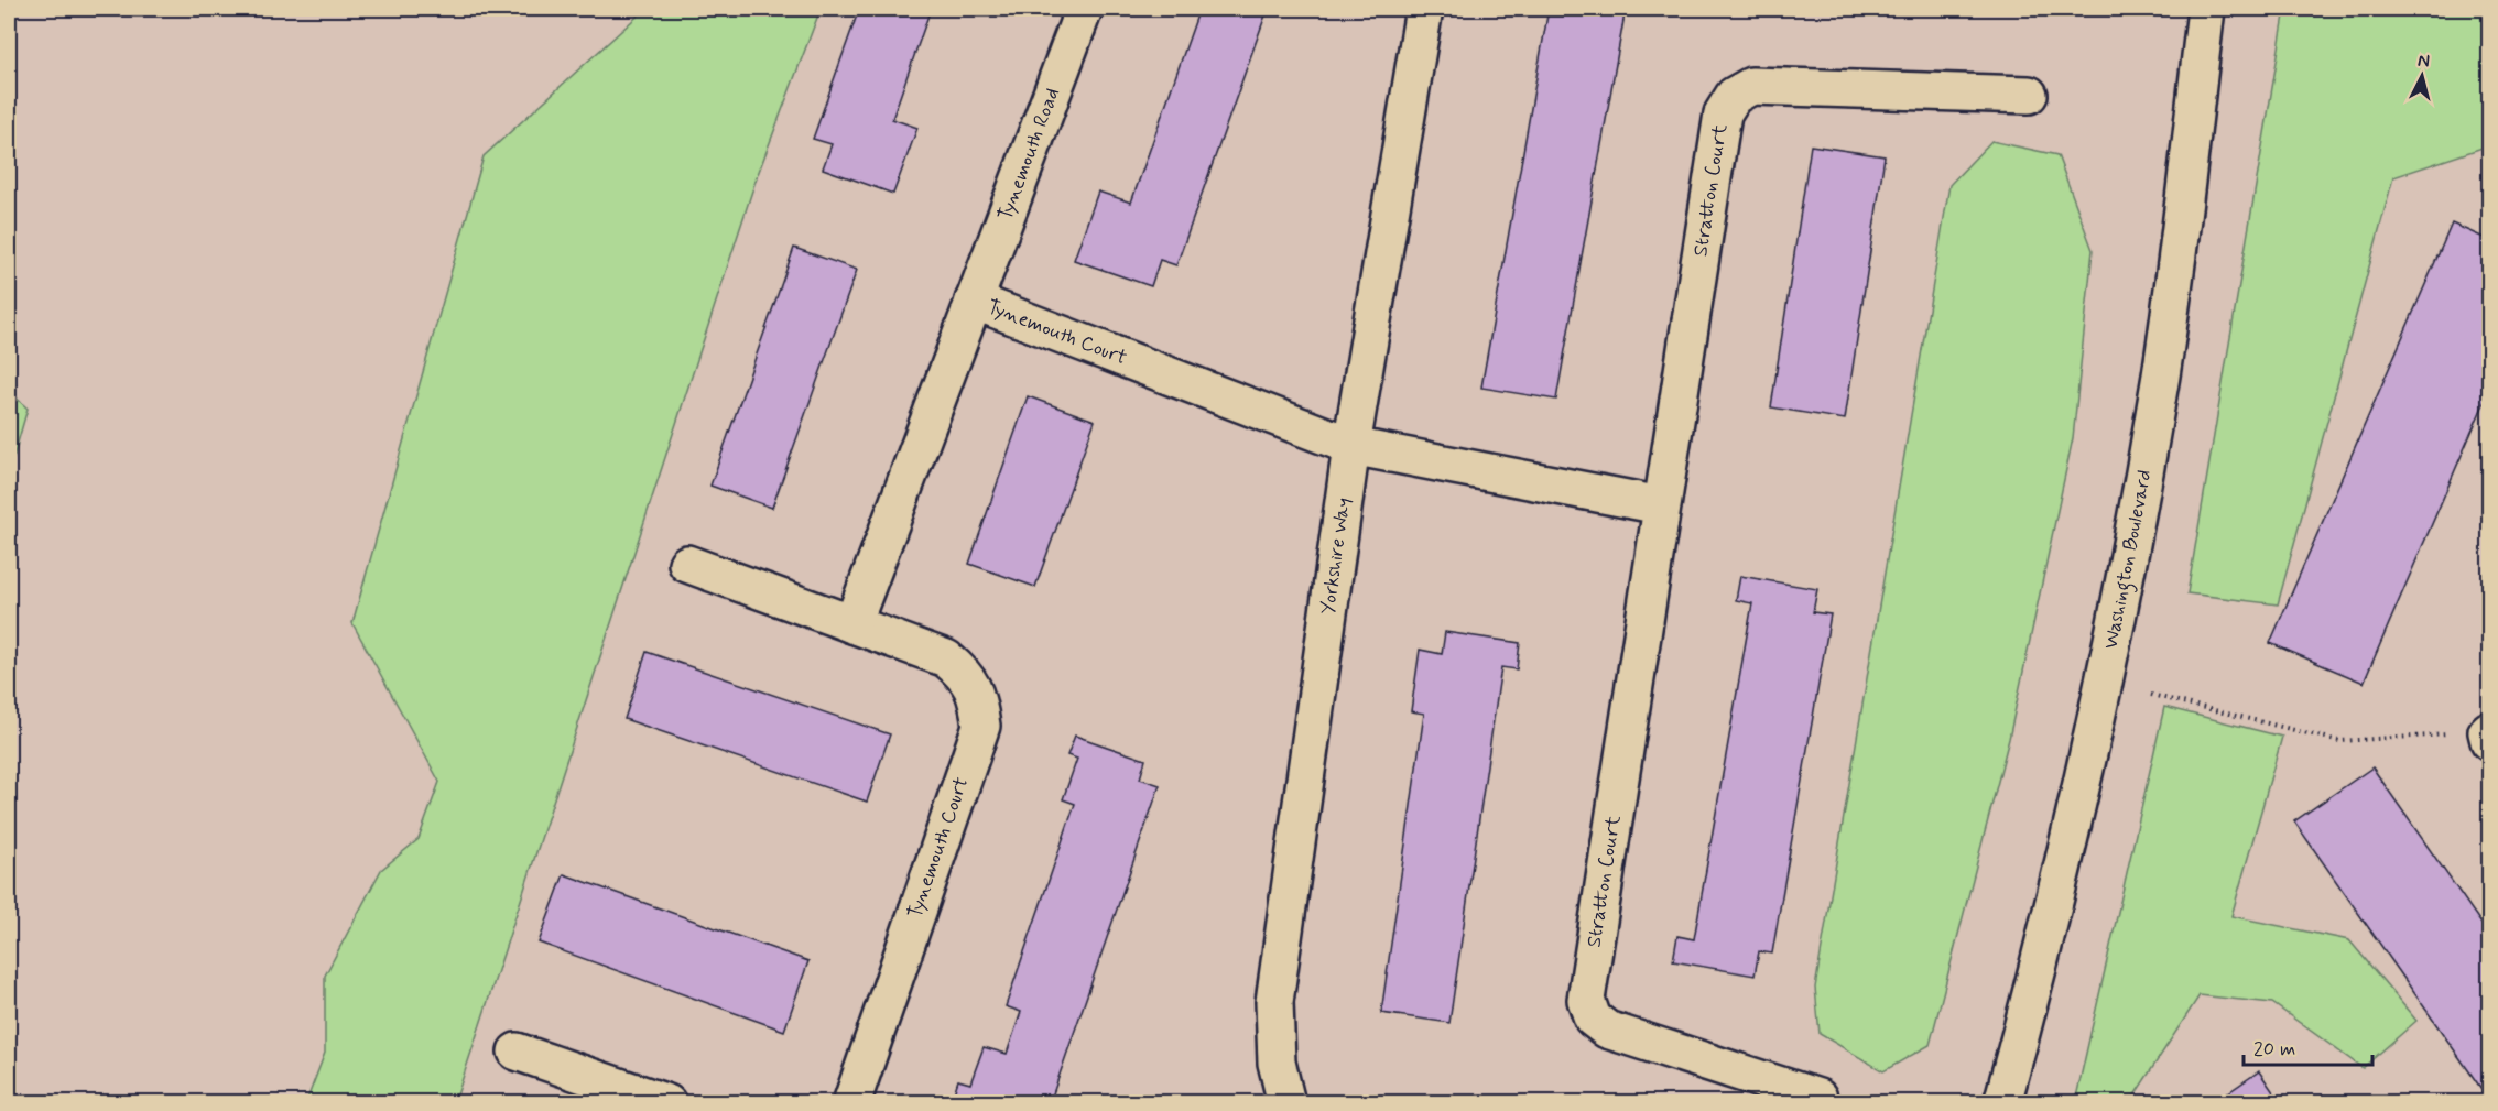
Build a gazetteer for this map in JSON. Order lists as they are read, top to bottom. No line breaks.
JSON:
{"streets":{"street":["Tynemouth Road","Stratton Court","Tynemouth Court","Yorkshire Way","Washington Boulevard"]},"crossings":[["Tynemouth Road","Tynemouth Court"],["Tynemouth Court","Yorkshire Way"]],"scale_bar":"20 m","north":"top"}
